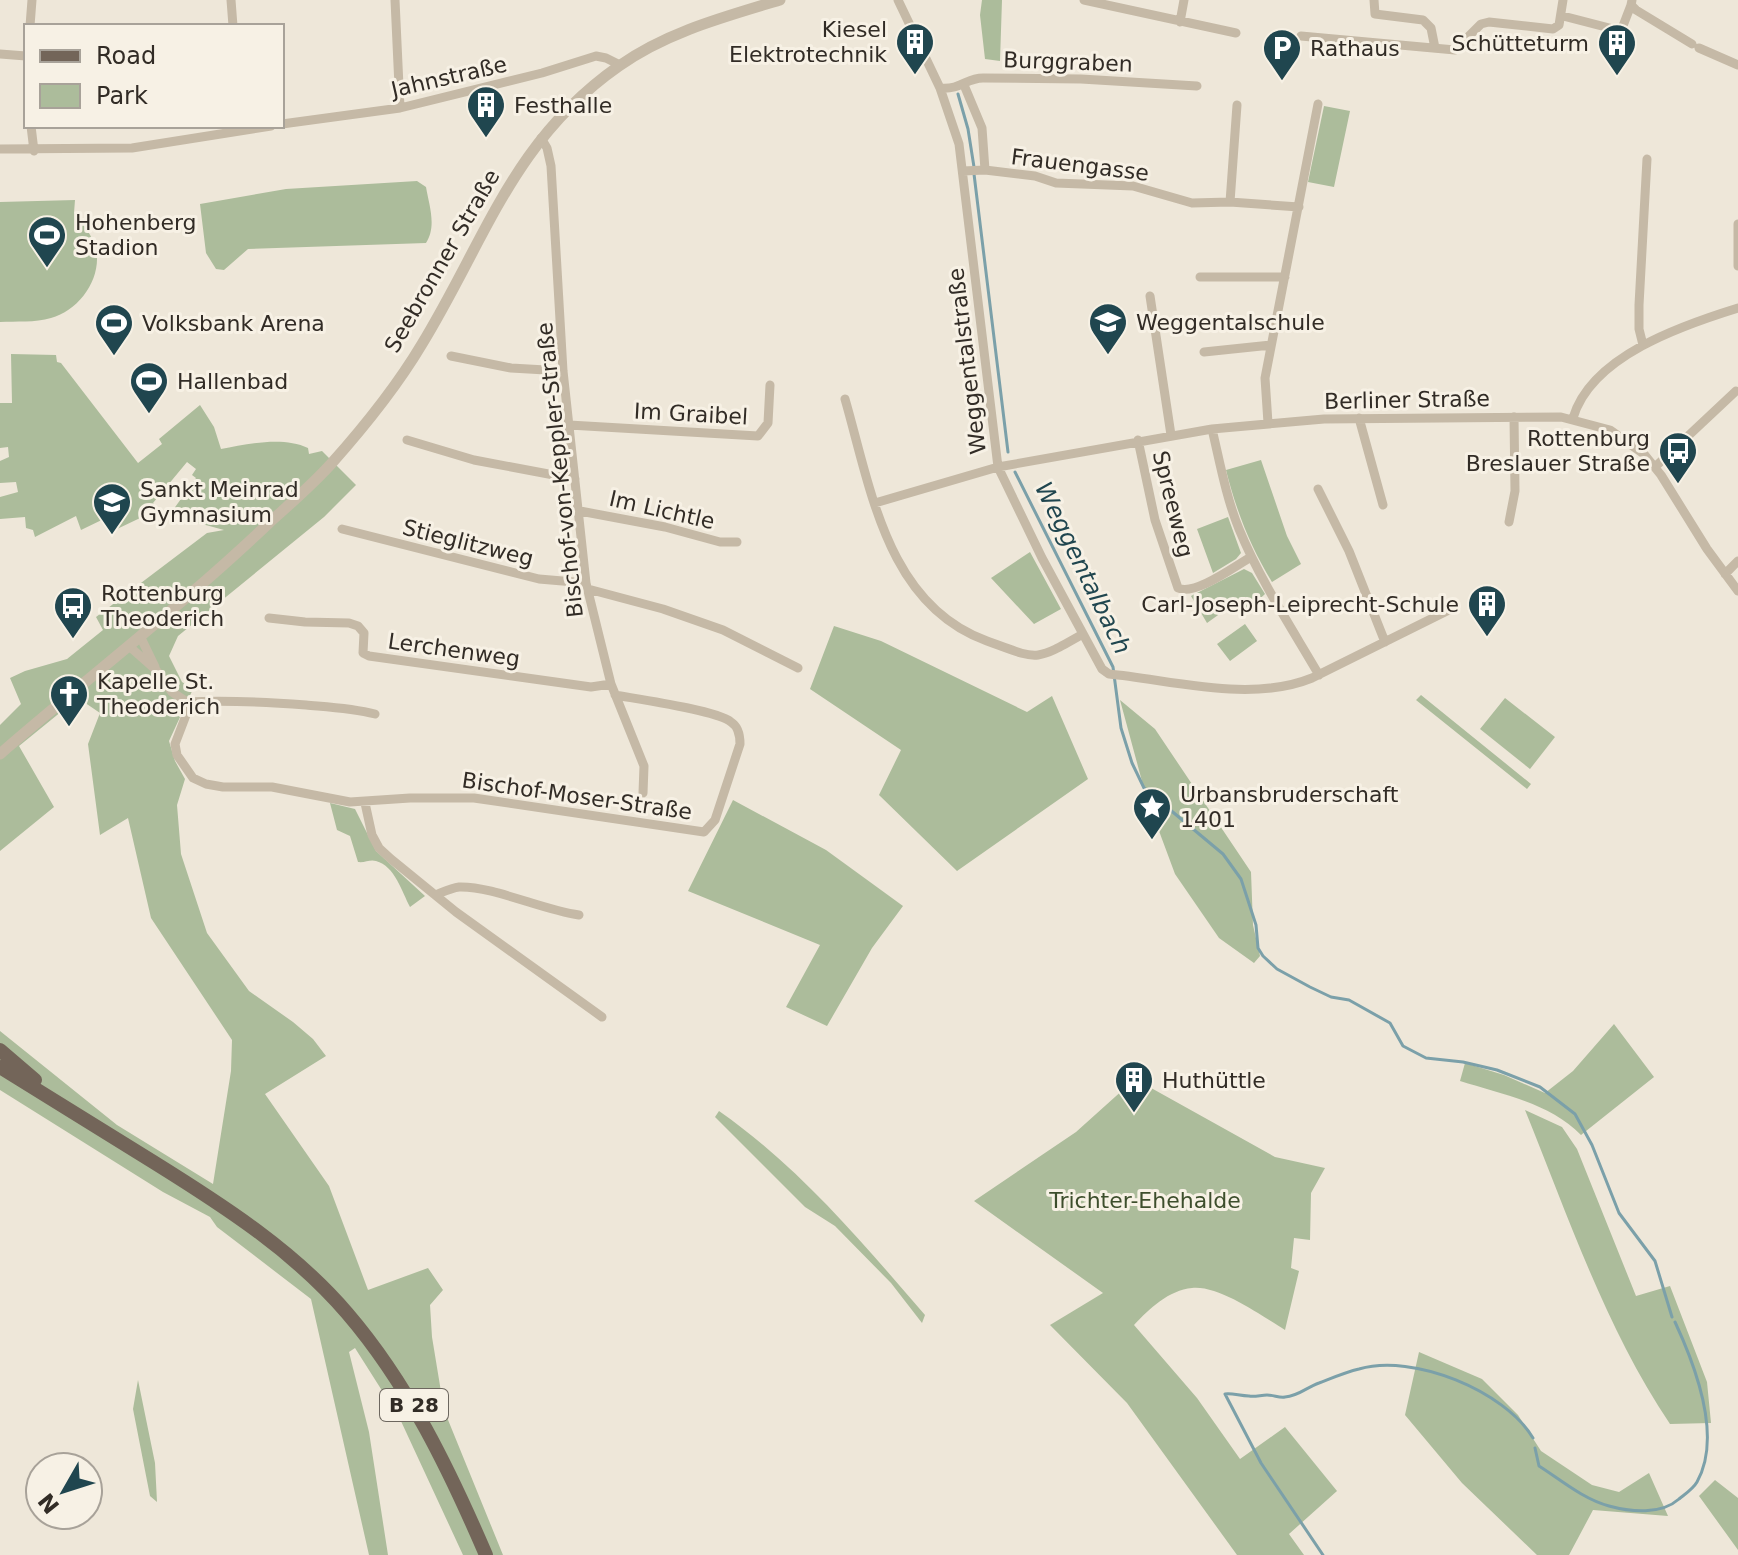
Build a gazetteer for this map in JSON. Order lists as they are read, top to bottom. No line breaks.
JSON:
{"streets":{"main road":["B 28"],"street":["Burggraben","Jahnstraße","Frauengasse","Seebronner Straße","Weggentalstraße","Berliner Straße","Im Graibel","Bischof-von-Keppler-Straße","Spreeweg","Im Lichtle","Stieglitzweg","Lerchenweg","Bischof-Moser-Straße"]},"crossings":[["Burggraben","Weggentalstraße"],["Jahnstraße","Seebronner Straße"],["Frauengasse","Weggentalstraße"],["Seebronner Straße","Bischof-von-Keppler-Straße"],["Weggentalstraße","Berliner Straße"],["Berliner Straße","Spreeweg"],["Im Graibel","Bischof-von-Keppler-Straße"],["Bischof-von-Keppler-Straße","Im Lichtle"],["Bischof-von-Keppler-Straße","Stieglitzweg"],["Bischof-von-Keppler-Straße","Lerchenweg"],["Bischof-von-Keppler-Straße","Bischof-Moser-Straße"]],"water":["Weggentalbach"],"parks":["Trichter-Ehehalde"],"places":{"building":["Kiesel Elektrotechnik","Schütteturm","Festhalle","Carl-Joseph-Leiprecht-Schule","Huthüttle"],"parking":["Rathaus"],"sports":["Hohenberg Stadion","Volksbank Arena","Hallenbad"],"school or university":["Weggentalschule","Sankt Meinrad Gymnasium"],"bus stop":["Rottenburg Breslauer Straße","Rottenburg Theoderich"],"church":["Kapelle St. Theoderich"],"place":["Urbansbruderschaft 1401"]},"legend":["Road","Park"],"north":"bottom left"}
